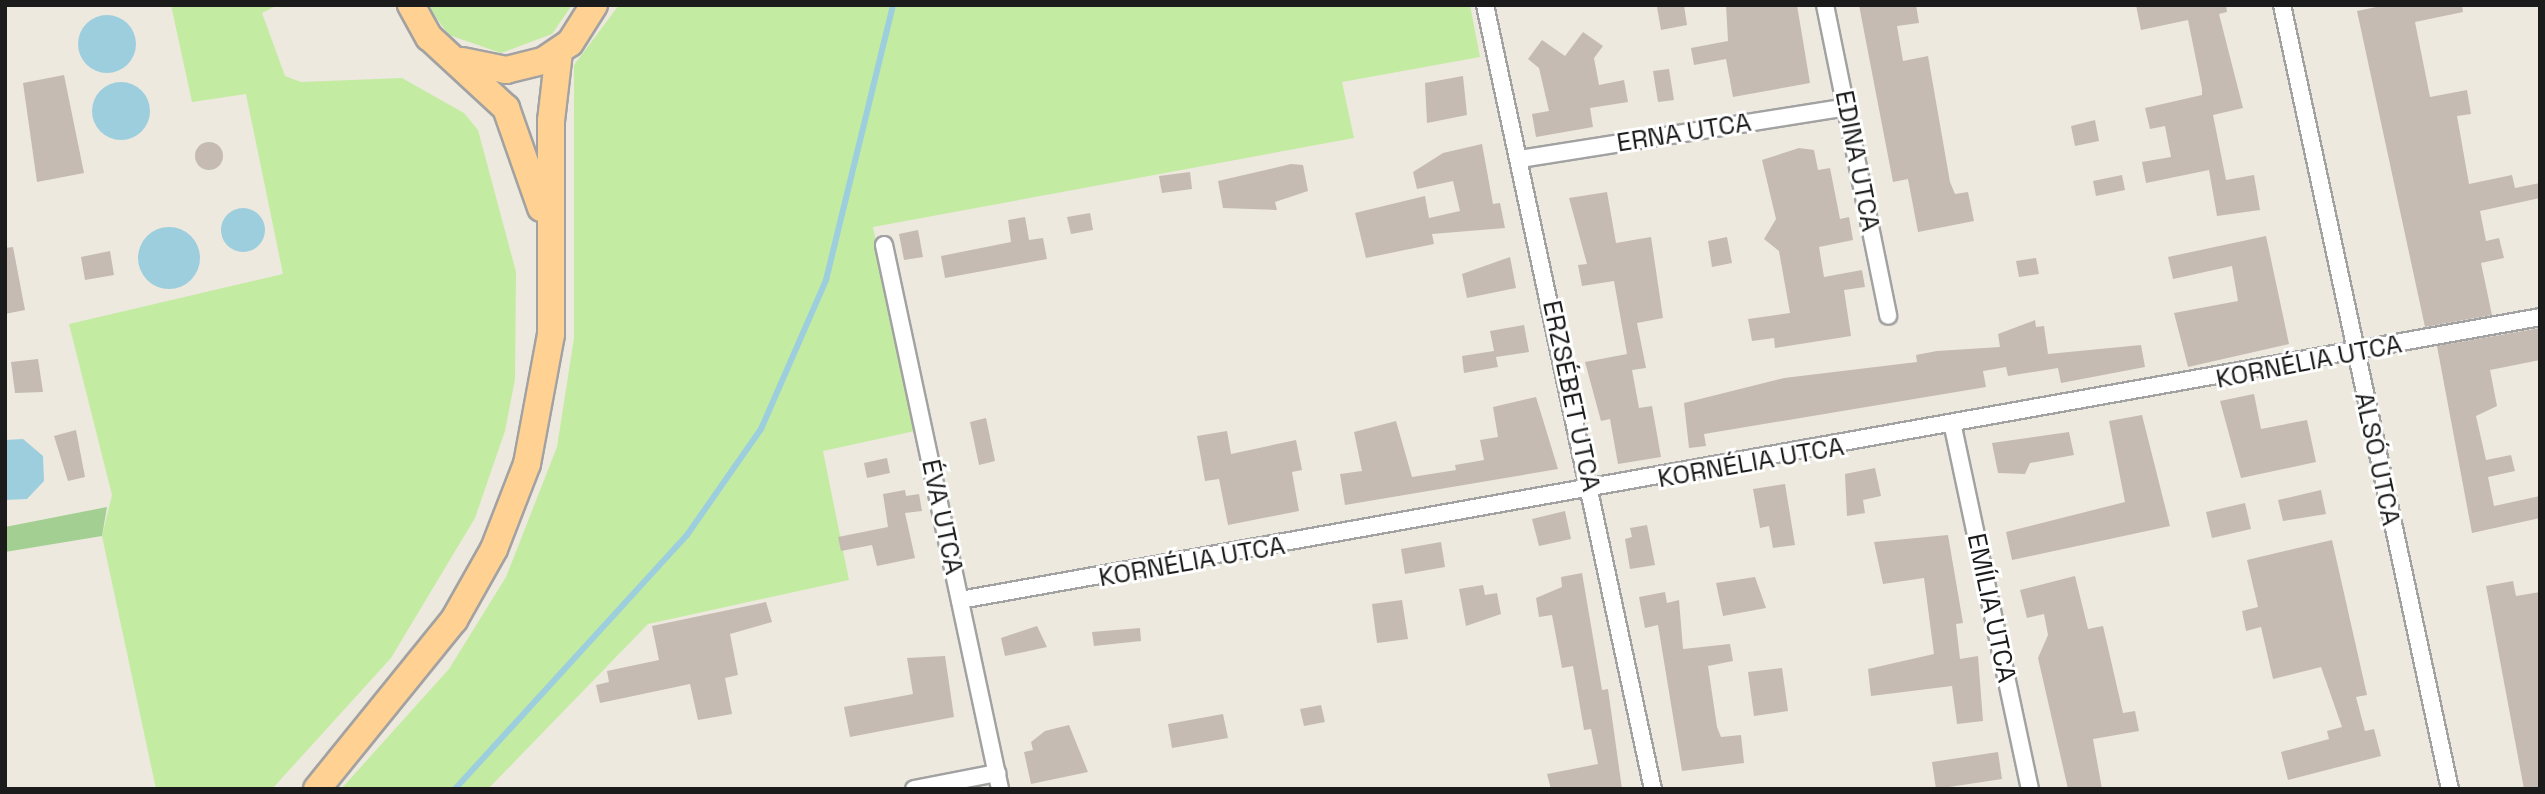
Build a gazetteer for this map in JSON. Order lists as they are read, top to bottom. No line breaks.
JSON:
{"streets":{"street":["ERNA UTCA","EDINA UTCA","KORNÉLIA UTCA","ERZSÉBET UTCA","ALSÓ UTCA","ÉVA UTCA","EMÍLIA UTCA"]},"crossings":[["ERNA UTCA","EDINA UTCA"],["ERNA UTCA","ERZSÉBET UTCA"],["KORNÉLIA UTCA","ERZSÉBET UTCA"],["KORNÉLIA UTCA","ALSÓ UTCA"],["KORNÉLIA UTCA","ÉVA UTCA"],["KORNÉLIA UTCA","EMÍLIA UTCA"]]}
